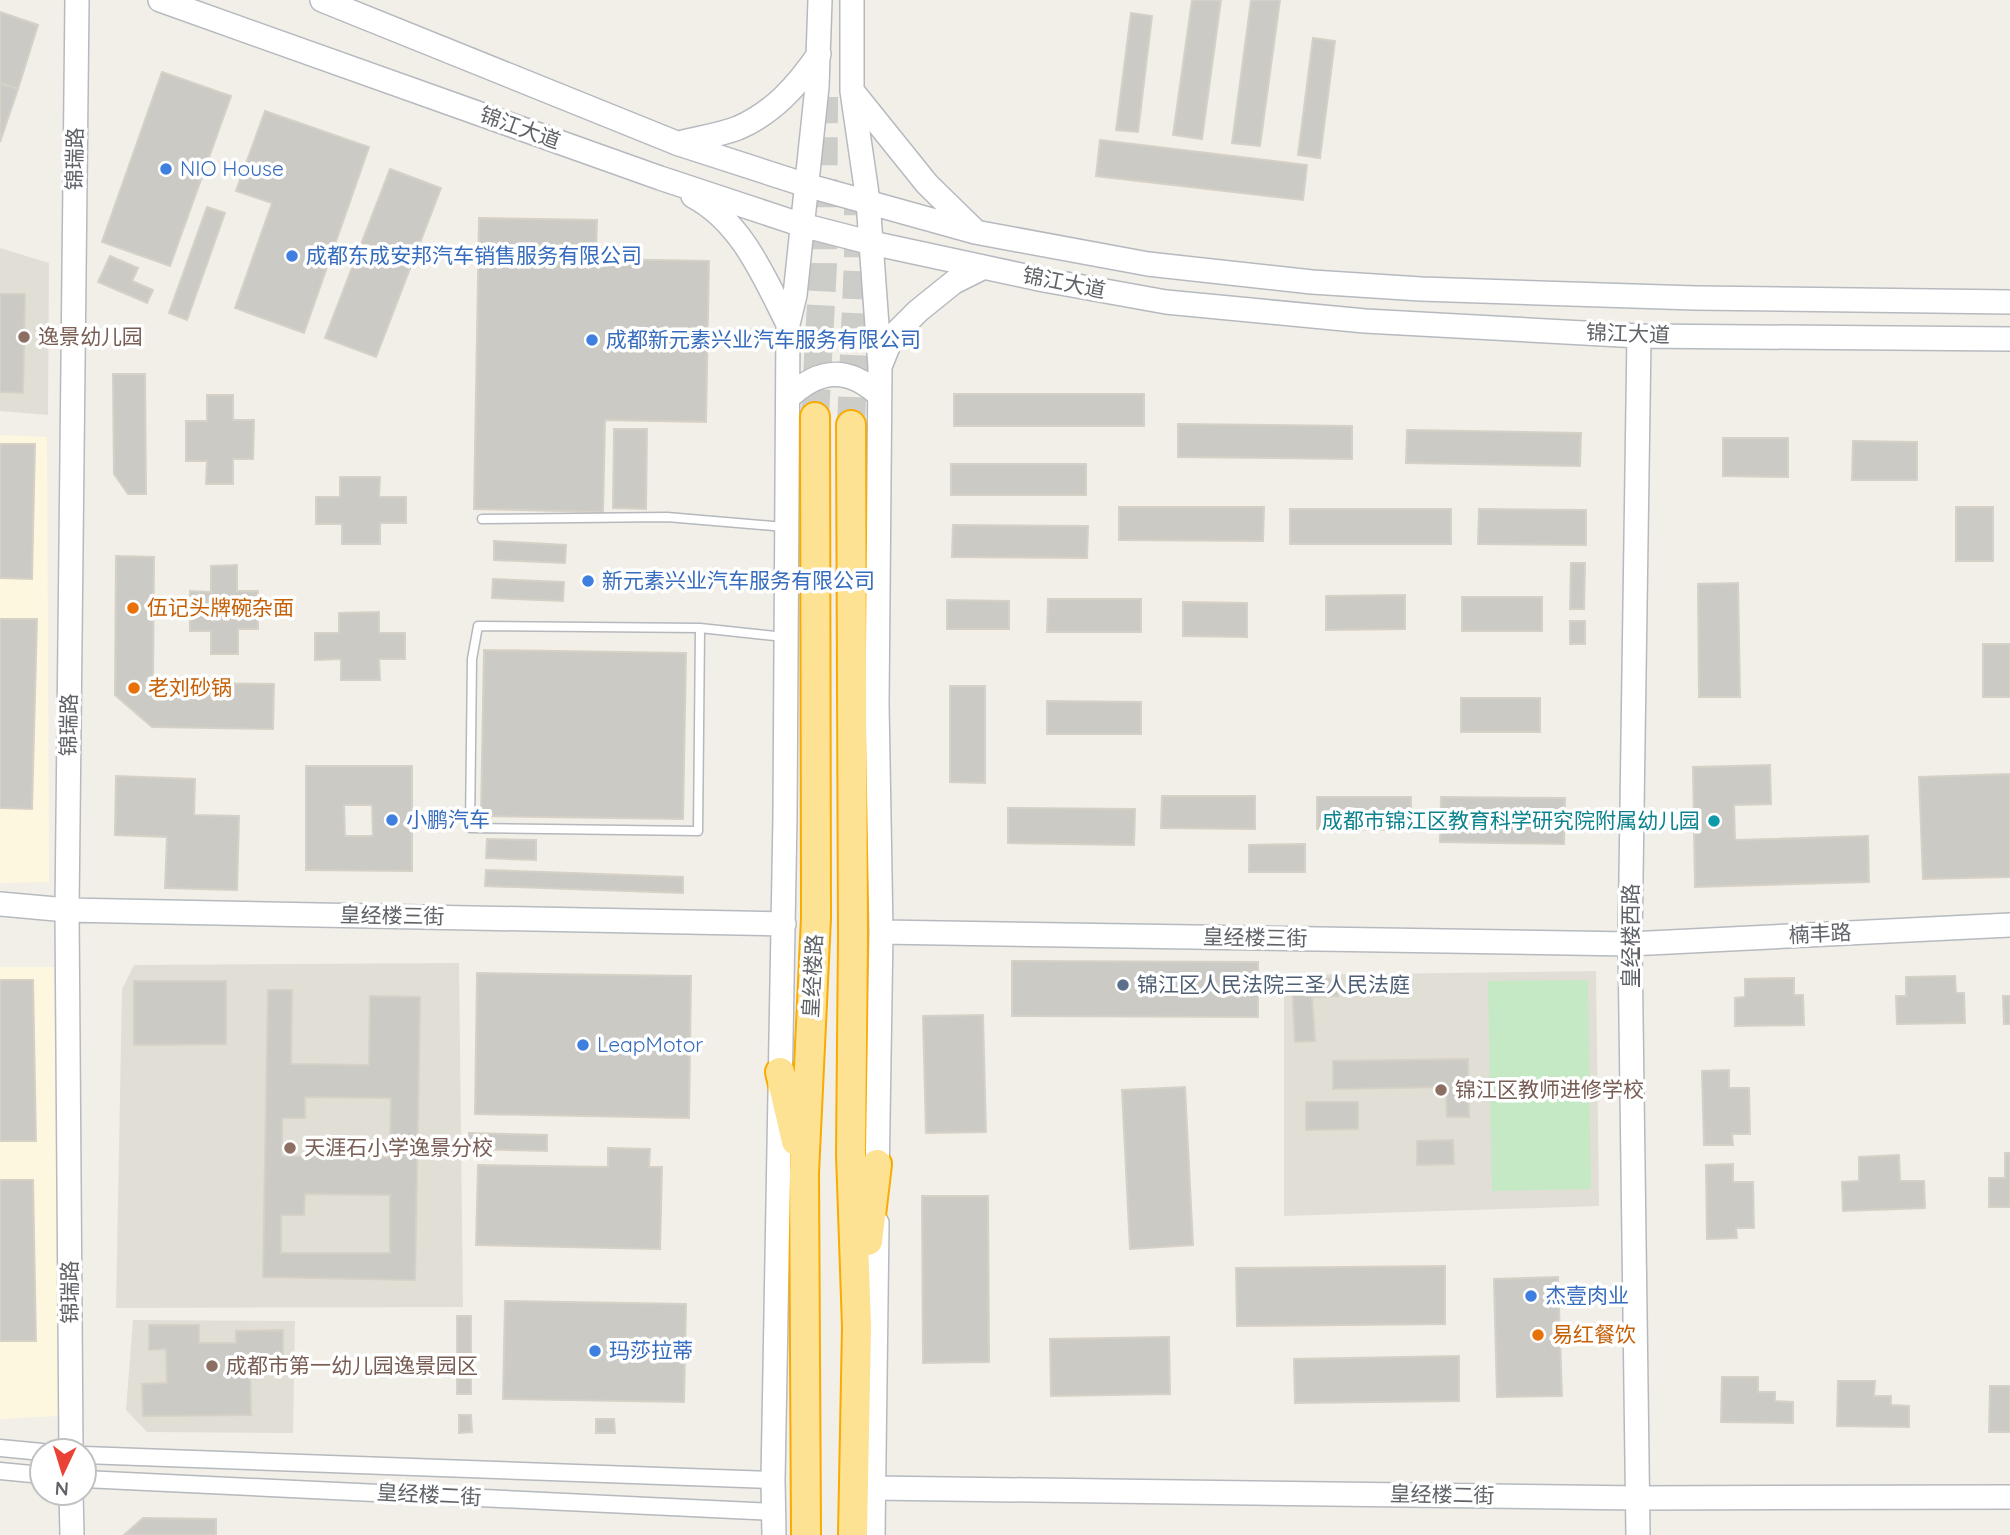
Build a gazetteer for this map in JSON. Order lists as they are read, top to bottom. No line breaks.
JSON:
{"streets":{"highway":["皇经楼路"],"main road":["锦江大道","锦瑞路","皇经楼三街","楠丰路","皇经楼西路","皇经楼二街"]},"crossings":[["锦江大道","皇经楼西路"],["锦瑞路","皇经楼三街"],["皇经楼三街","楠丰路"],["皇经楼三街","皇经楼西路"],["楠丰路","皇经楼西路"],["皇经楼西路","皇经楼二街"]],"places":["NIO House","成都东成安邦汽车销售服务有限公司","逸景幼儿园","成都新元素兴业汽车服务有限公司","新元素兴业汽车服务有限公司","伍记头牌碗杂面","老刘砂锅","小鹏汽车","成都市锦江区教育科学研究院附属幼儿园","锦江区人民法院三圣人民法庭","LeapMotor","锦江区教师进修学校","天涯石小学逸景分校","杰壹肉业","易红餐饮","玛莎拉蒂","成都市第一幼儿园逸景园区"],"north":"bottom"}
